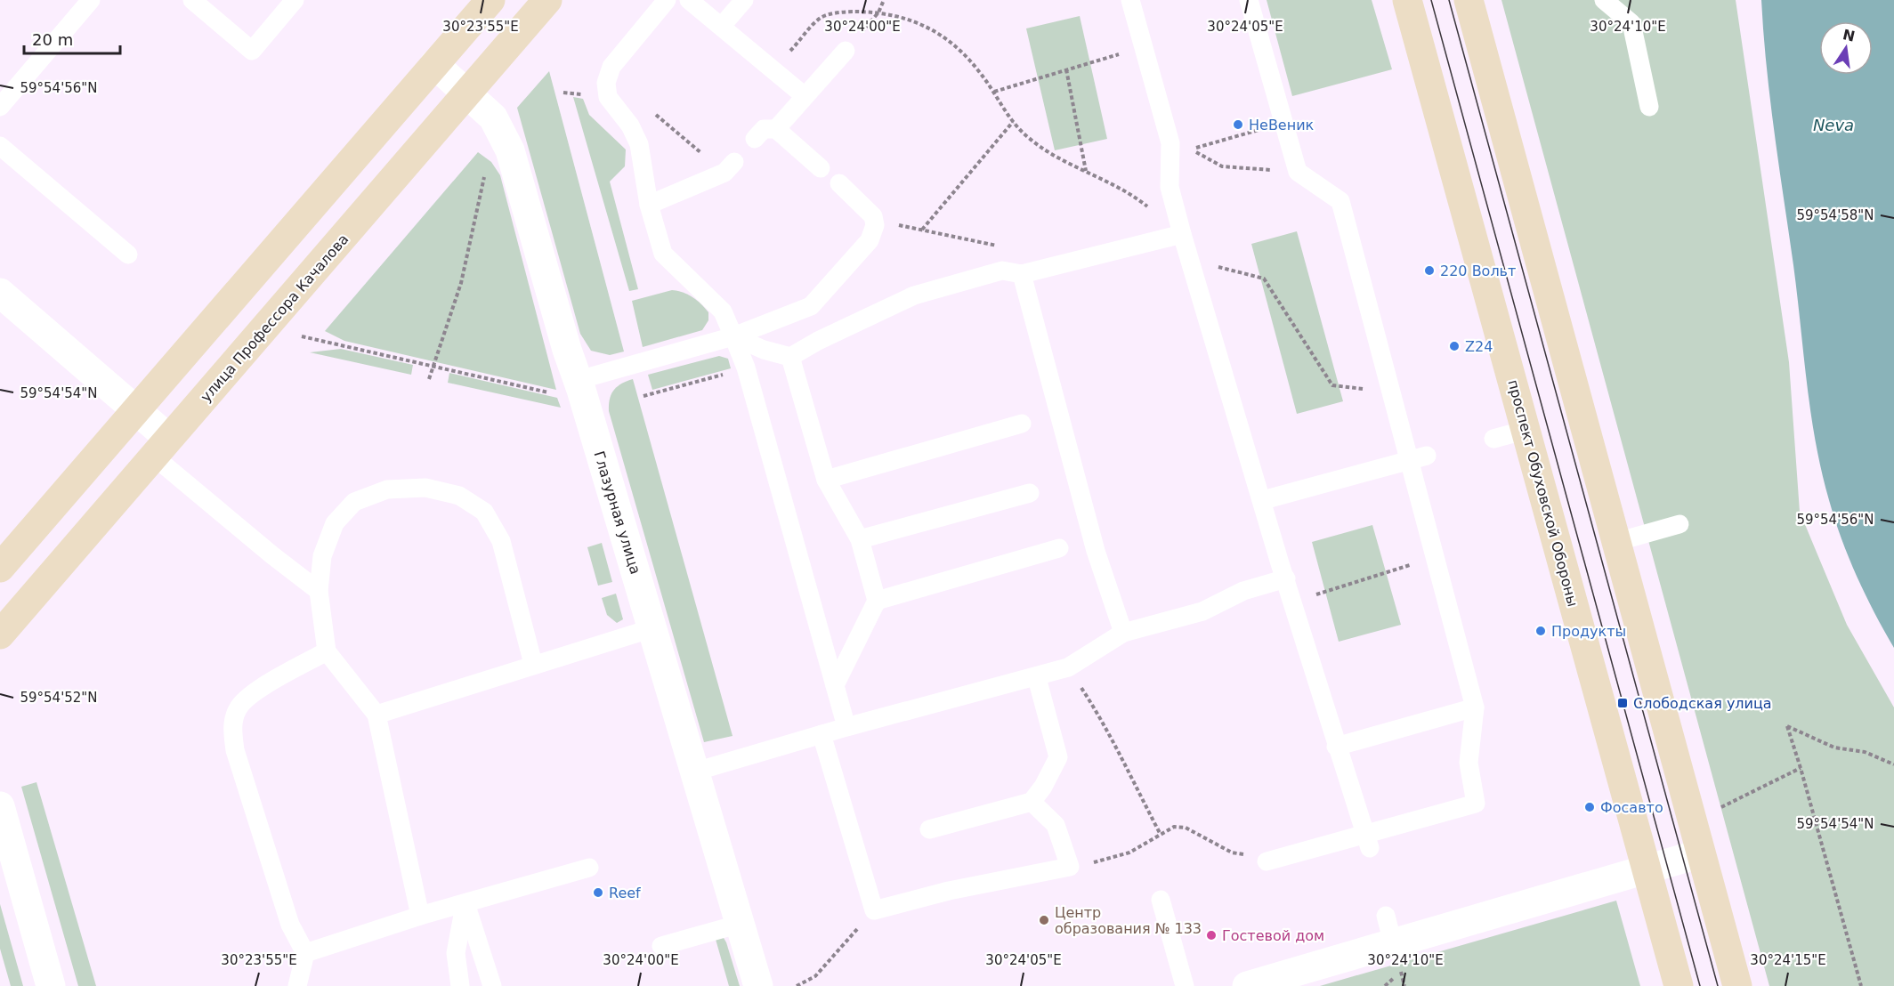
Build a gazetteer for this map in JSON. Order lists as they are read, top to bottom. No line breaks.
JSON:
{"streets":{"main road":["улица Профессора Качалова","проспект Обуховской Обороны"],"street":["Глазурная улица"]},"crossings":[["улица Профессора Качалова","Глазурная улица"]],"water":["Neva"],"places":{"other":["НеВеник","220 Вольт","Z24","Продукты","Фосавто","Reef","Центр образования № 133","Гостевой дом"],"transit":["Слободская улица"]},"scale_bar":"20 m","north":"top","coordinates":["30°23'55\"E","30°24'00\"E","30°24'05\"E","30°24'10\"E","59°54'56\"N","59°54'58\"N","59°54'54\"N","59°54'52\"N","30°24'15\"E"]}
